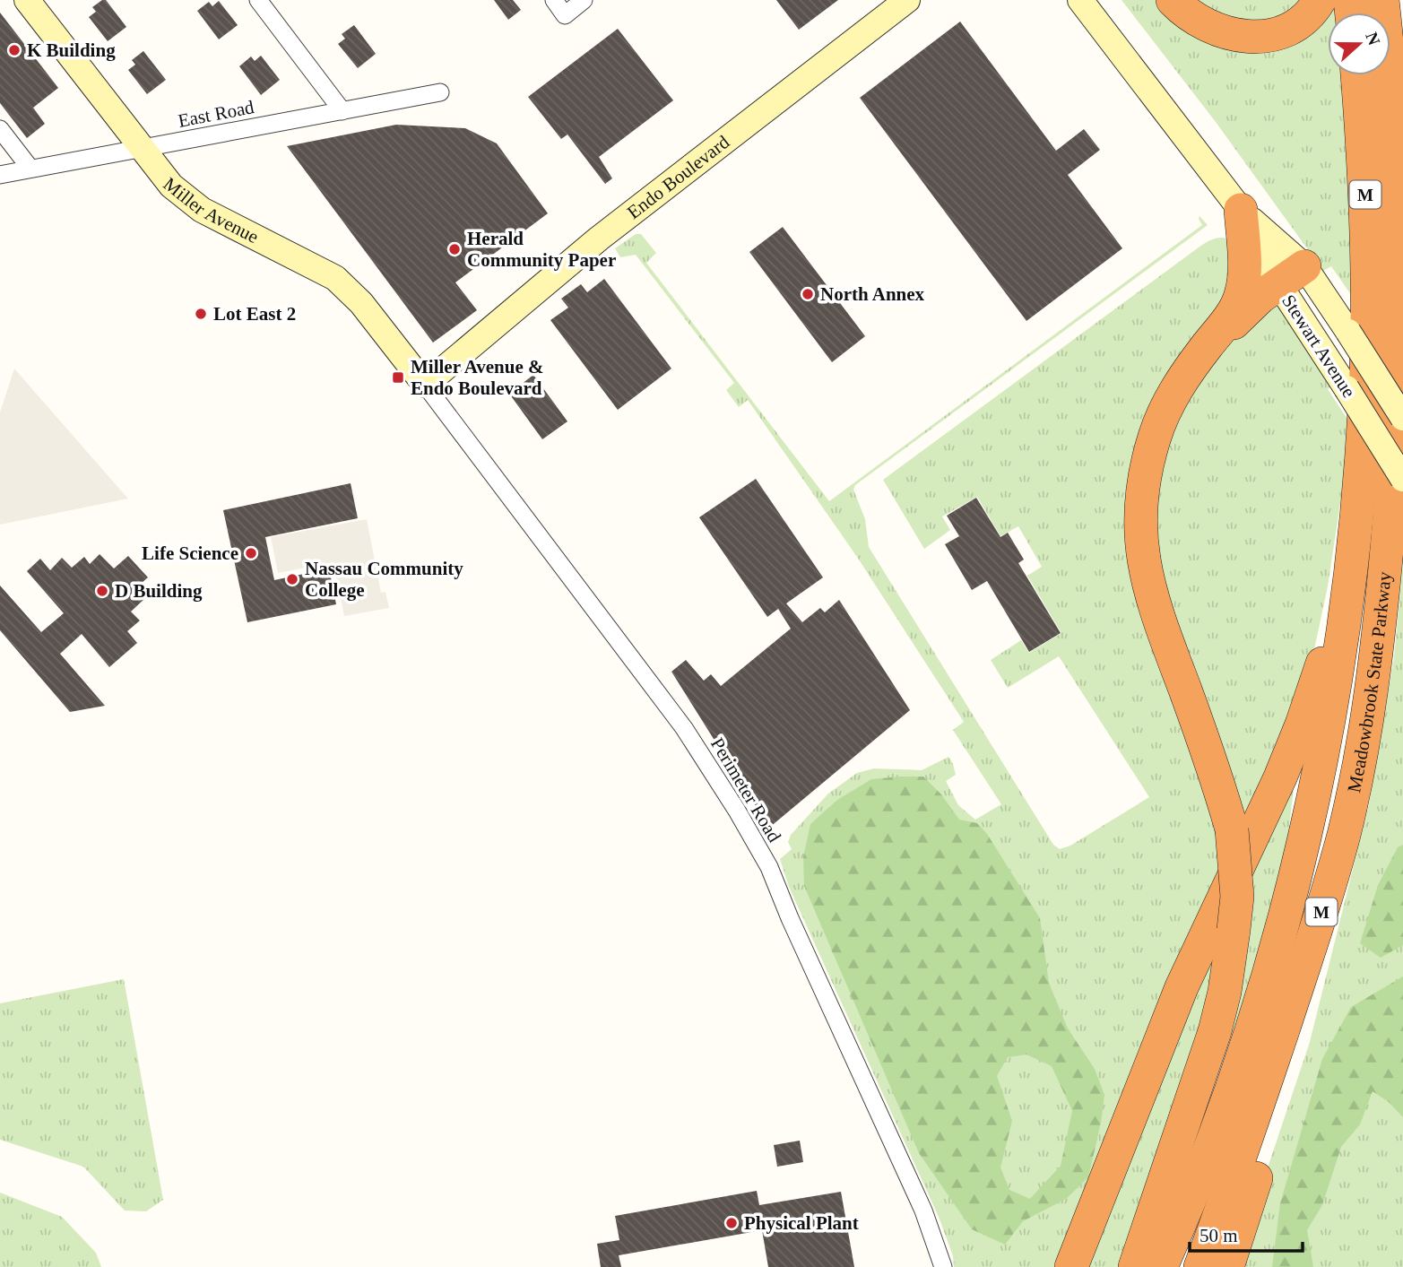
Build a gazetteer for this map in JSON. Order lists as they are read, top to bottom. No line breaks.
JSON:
{"streets":{"highway":["M","Meadowbrook State Parkway"],"street":["East Road","Endo Boulevard","Miller Avenue","Stewart Avenue","Perimeter Road"]},"crossings":[["East Road","Miller Avenue"],["Endo Boulevard","Miller Avenue"],["Endo Boulevard","Perimeter Road"],["Miller Avenue","Perimeter Road"]],"places":{"other":["K Building","Herald Community Paper","North Annex","Lot East 2","Life Science","Nassau Community College","D Building","Physical Plant"],"transit":["Miller Avenue & Endo Boulevard"]},"scale_bar":"50 m","north":"right"}
